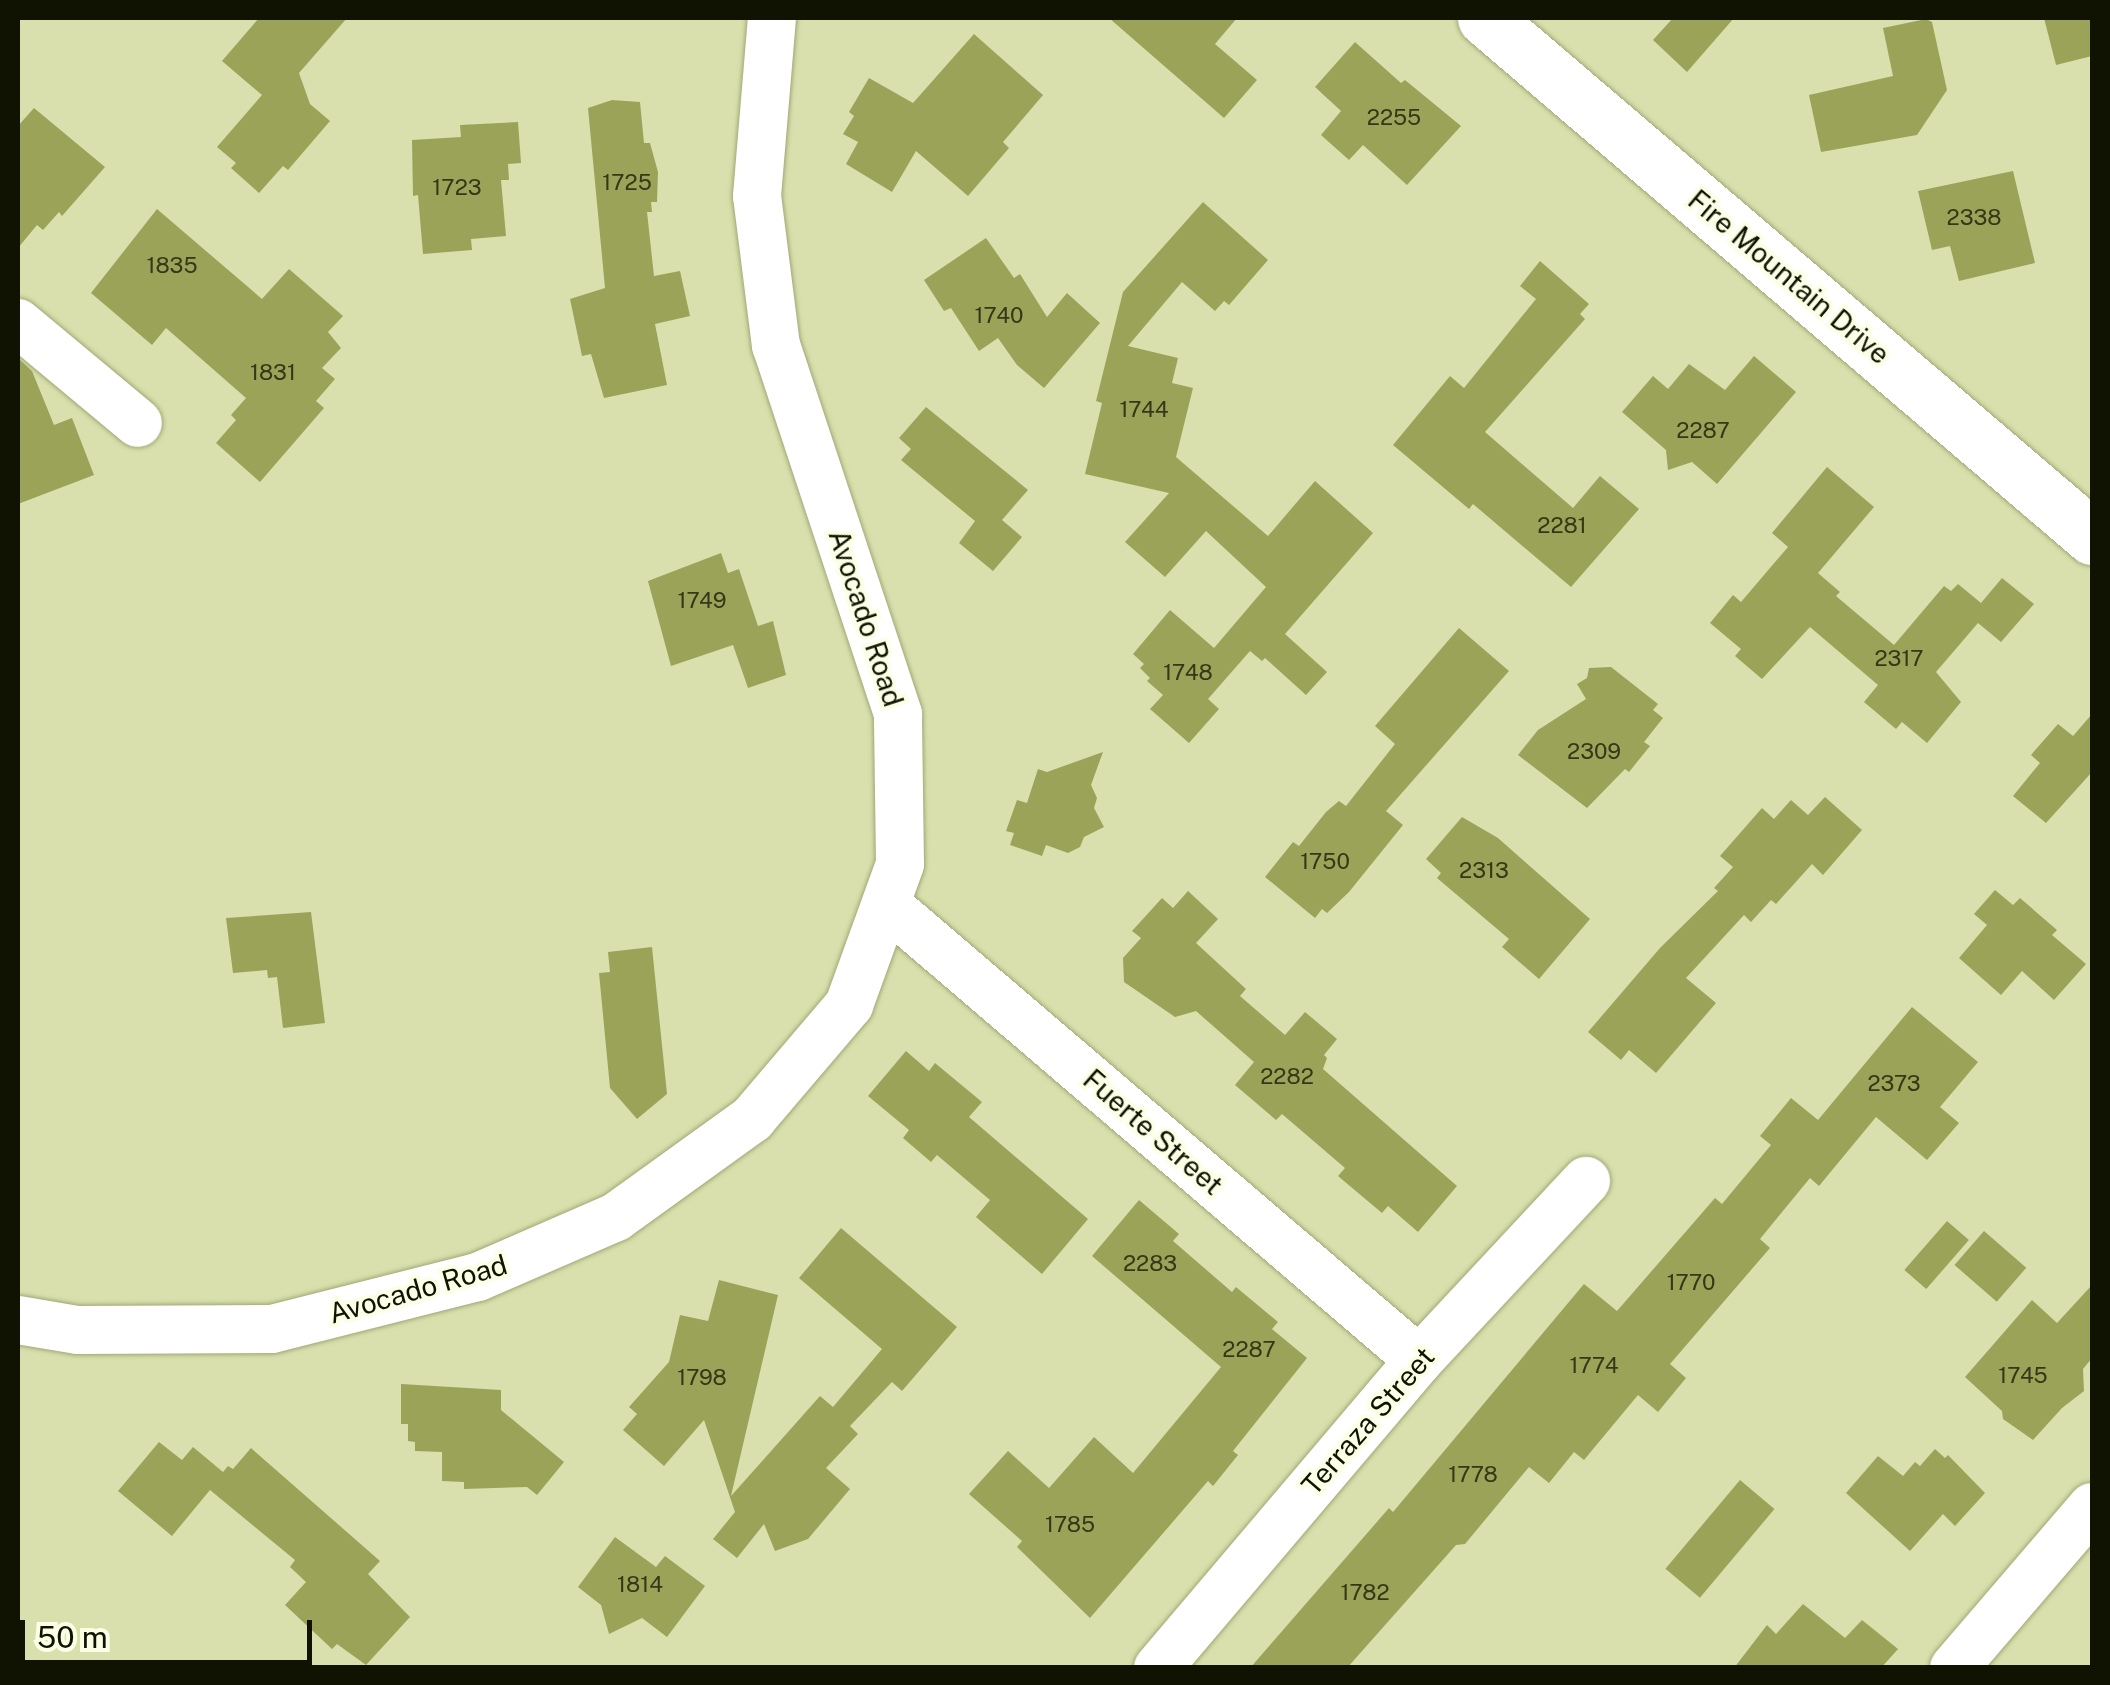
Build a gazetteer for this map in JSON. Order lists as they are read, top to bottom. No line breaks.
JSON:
{"streets":{"main road":["Fire Mountain Drive"],"street":["Avocado Road","Fuerte Street","Terraza Street"]},"crossings":[["Avocado Road","Fuerte Street"],["Fuerte Street","Terraza Street"]],"house_numbers":["2255","1725","1723","2338","1835","1740","1831","1744","2287","2281","1749","2317","1748","2309","1750","2313","2282","2373","2283","1770","2287","1774","1745","1798","1778","1785","1814","1782"],"scale_bar":"50 m"}
